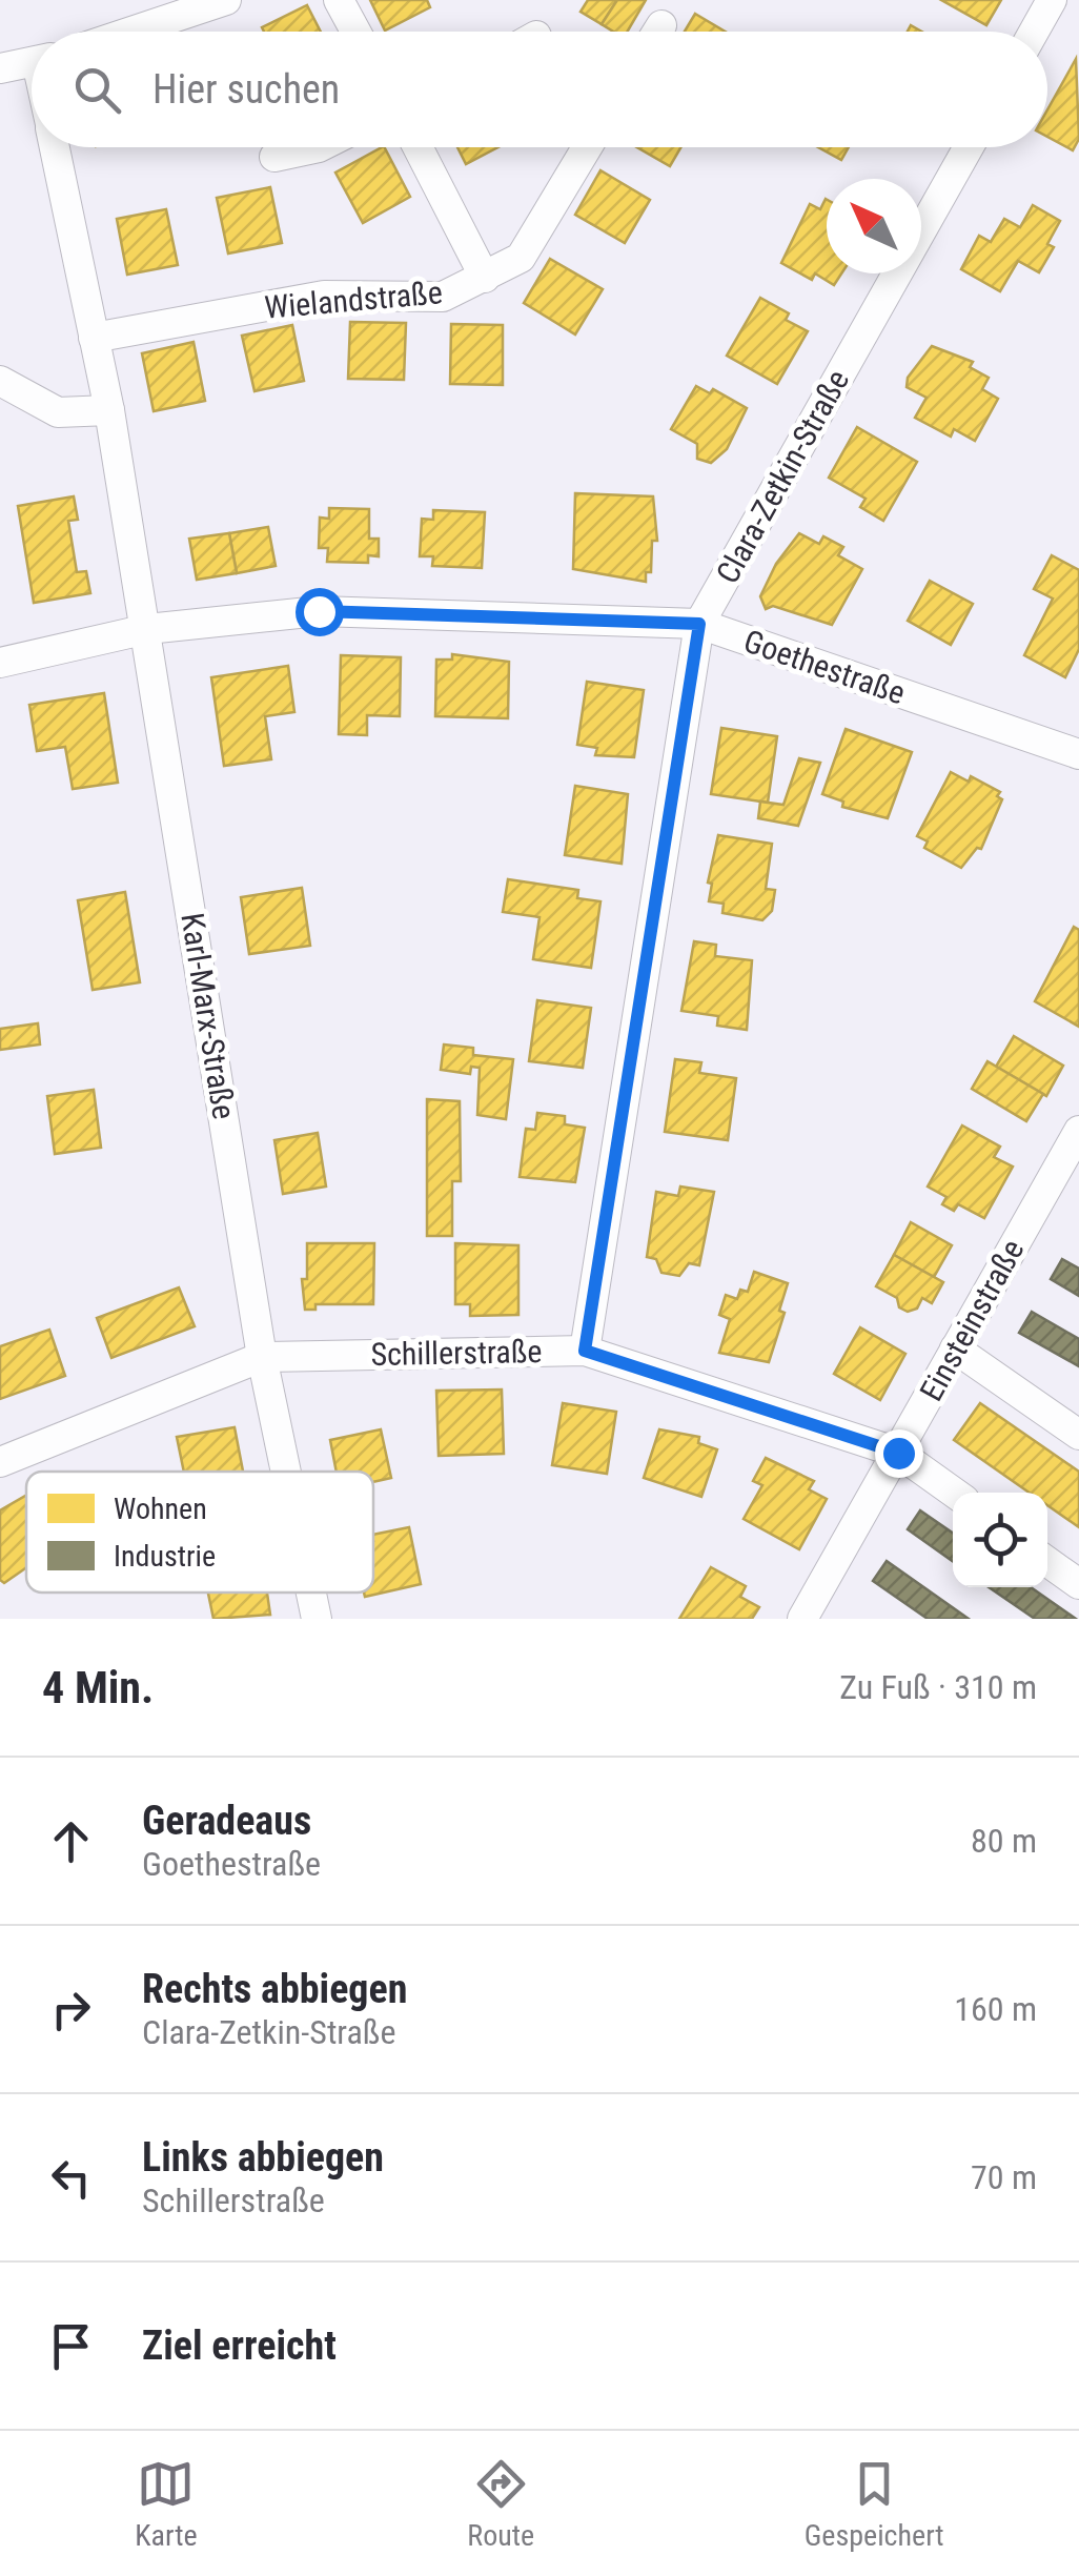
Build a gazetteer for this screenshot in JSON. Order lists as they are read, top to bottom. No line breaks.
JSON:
{"streets":{"street":["Wielandstraße","Clara-Zetkin-Straße","Goethestraße","Karl-Marx-Straße","Einsteinstraße","Schillerstraße"]},"crossings":[["Wielandstraße","Karl-Marx-Straße"],["Clara-Zetkin-Straße","Goethestraße"],["Clara-Zetkin-Straße","Schillerstraße"],["Goethestraße","Karl-Marx-Straße"],["Karl-Marx-Straße","Schillerstraße"],["Einsteinstraße","Schillerstraße"]],"legend":["Wohnen","Industrie"],"north":"top left","page":{"search":"Hier suchen","heading":["4 Min.","Zu Fuß · 310 m"],"list":[["Geradeaus","Goethestraße","80 m"],["Rechts abbiegen","Clara-Zetkin-Straße","160 m"],["Links abbiegen","Schillerstraße","70 m"],"Ziel erreicht"],"nav":["Karte","Route","Gespeichert"]}}
